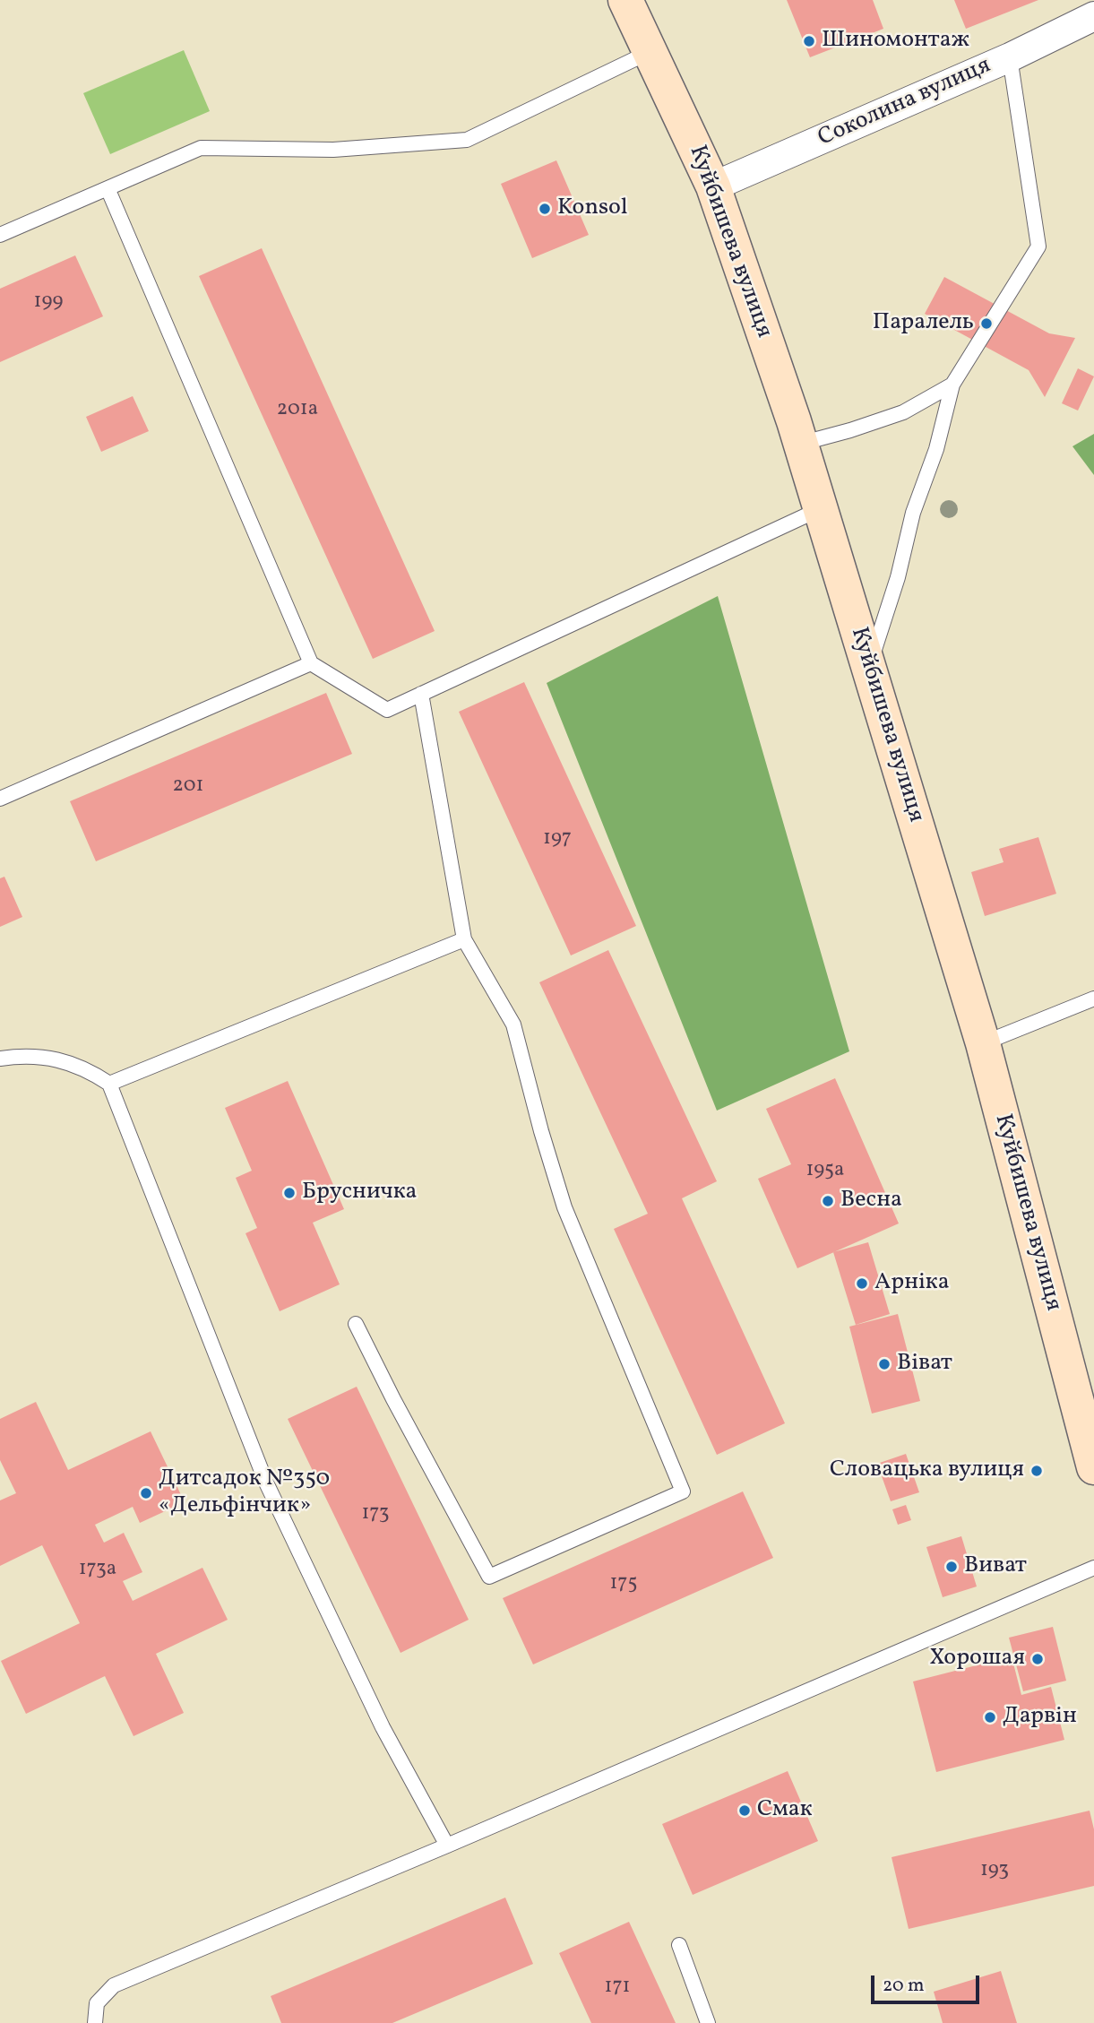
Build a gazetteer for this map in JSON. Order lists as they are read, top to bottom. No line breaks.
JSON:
{"streets":{"main road":["Куйбишева вулиця"],"street":["Соколина вулиця"]},"crossings":[["Соколина вулиця","Куйбишева вулиця"]],"places":["Шиномонтаж","Konsol","Паралель","Брусничка","Весна","Арніка","Віват","Словацька вулиця","Дитсадок №350 «Дельфінчик»","Виват","Хорошая","Дарвін","Смак"],"house_numbers":["199","201а","201","197","195а","173","173а","175","193","171"],"scale_bar":"20 m"}
